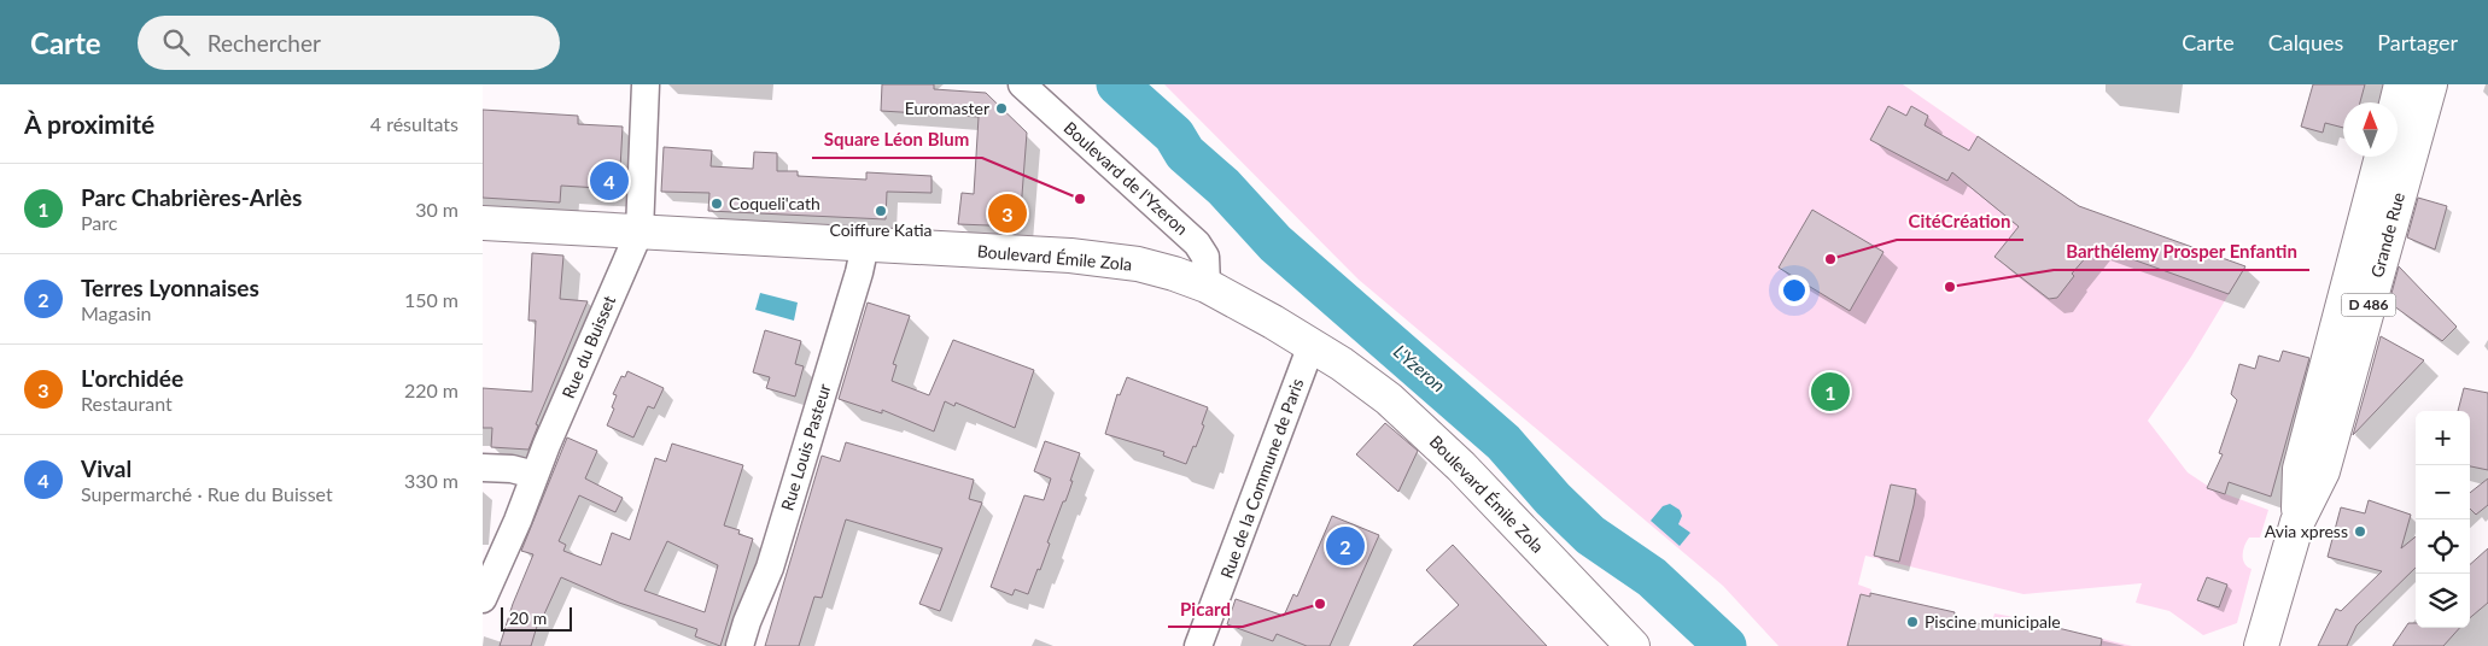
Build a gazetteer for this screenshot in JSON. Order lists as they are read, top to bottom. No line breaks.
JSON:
{"streets":{"main road":["Grande Rue","Boulevard Émile Zola","D 486"],"street":["Boulevard de l'Yzeron","Rue du Buisset","Rue Louis Pasteur","Rue de la Commune de Paris"]},"crossings":[["Boulevard de l'Yzeron","Boulevard Émile Zola"],["Boulevard Émile Zola","Rue du Buisset"],["Boulevard Émile Zola","Rue Louis Pasteur"],["Boulevard Émile Zola","Rue de la Commune de Paris"]],"water":["L'Yzeron"],"places":["Euromaster","Square Léon Blum","Coqueli'cath","Coiffure Katia","CitéCréation","Barthélemy Prosper Enfantin","Avia xpress","Picard","Piscine municipale"],"scale_bar":"20 m","north":"top","page":{"header":"Carte","search":"Rechercher","nav":["Carte","Calques","Partager"],"heading":["À proximité","4 résultats"],"pins":["4","3","1","2"],"list":[{"mark":"1","name":"Parc Chabrières-Arlès","note":"Parc","value":"30 m"},{"mark":"2","name":"Terres Lyonnaises","note":"Magasin","value":"150 m"},{"mark":"3","name":"L'orchidée","note":"Restaurant","value":"220 m"},{"mark":"4","name":"Vival","note":"Supermarché · Rue du Buisset","value":"330 m"}],"map_buttons":["+","−"],"scale":"20 m"}}
